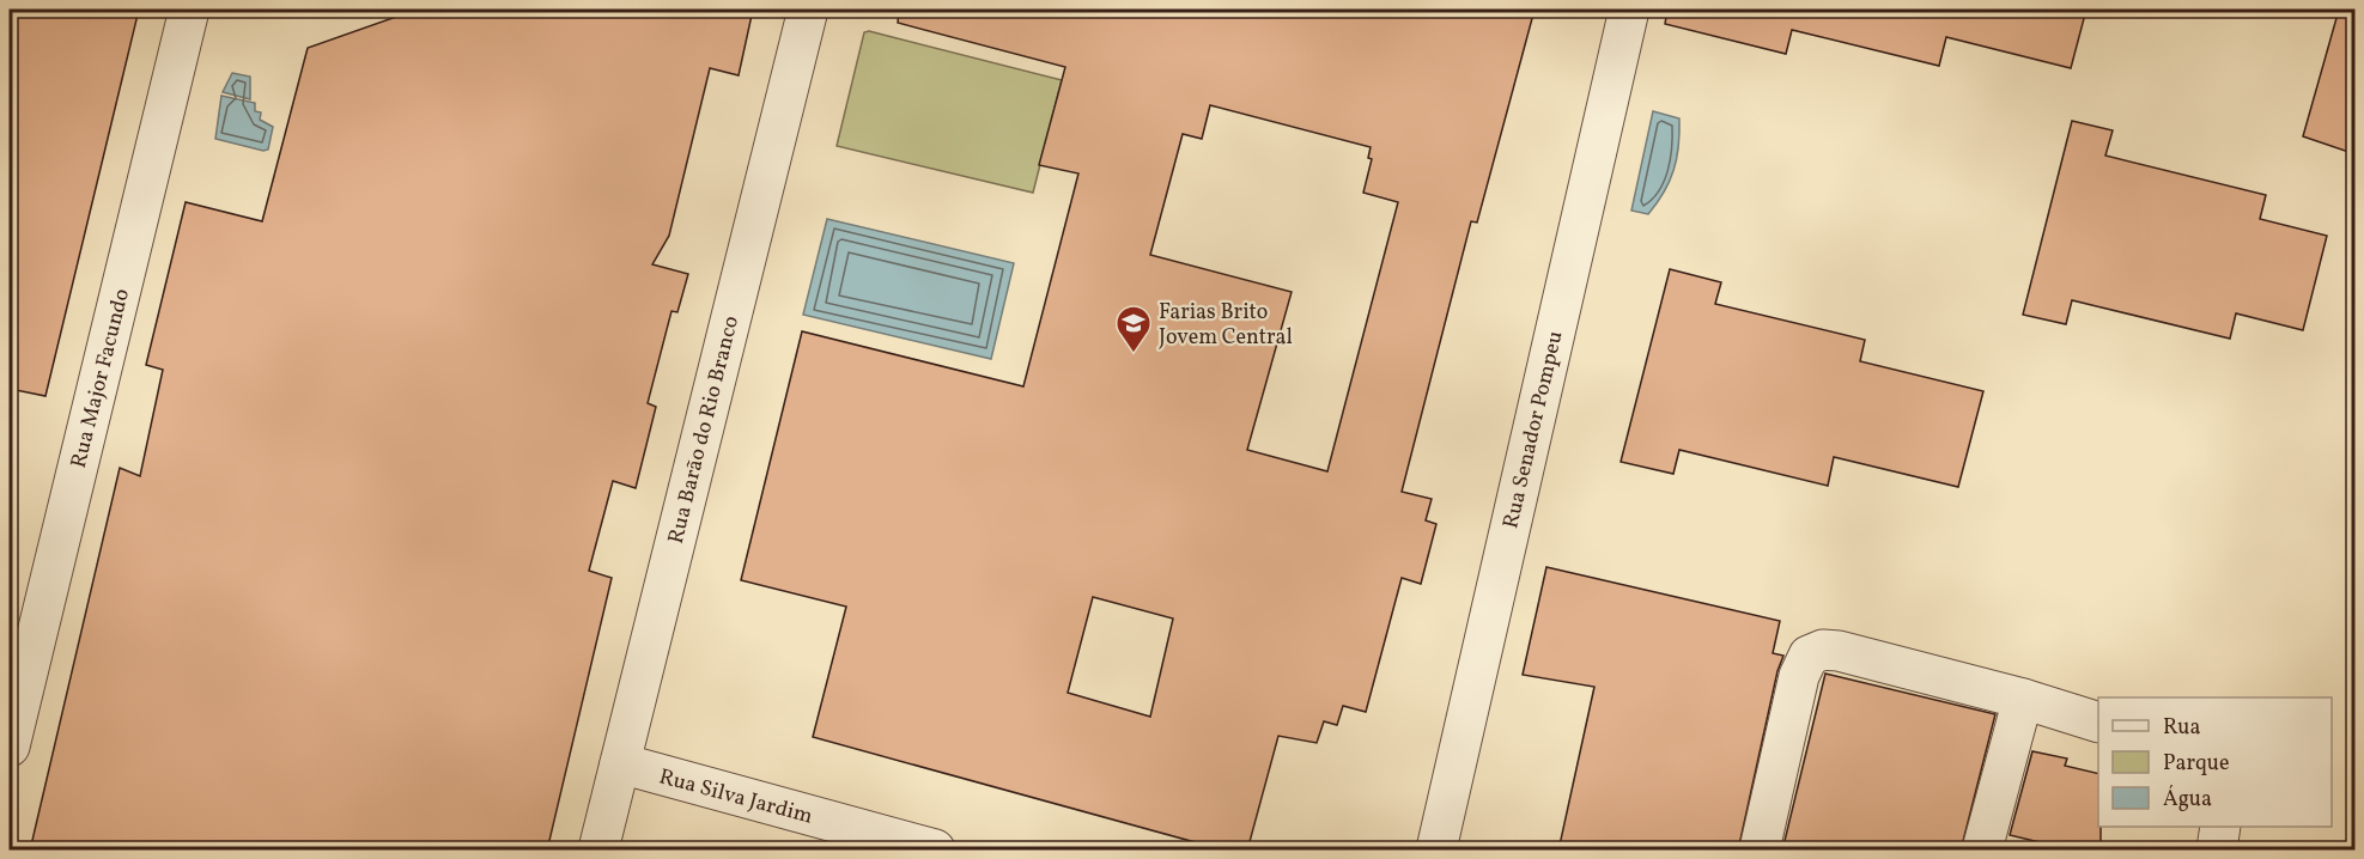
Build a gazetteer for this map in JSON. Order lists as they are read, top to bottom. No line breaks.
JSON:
{"streets":{"street":["Rua Major Facundo","Rua Barão do Rio Branco","Rua Senador Pompeu","Rua Silva Jardim"]},"crossings":[["Rua Barão do Rio Branco","Rua Silva Jardim"]],"places":{"school or university":["Farias Brito Jovem Central"]},"legend":["Rua","Parque","Água"]}
